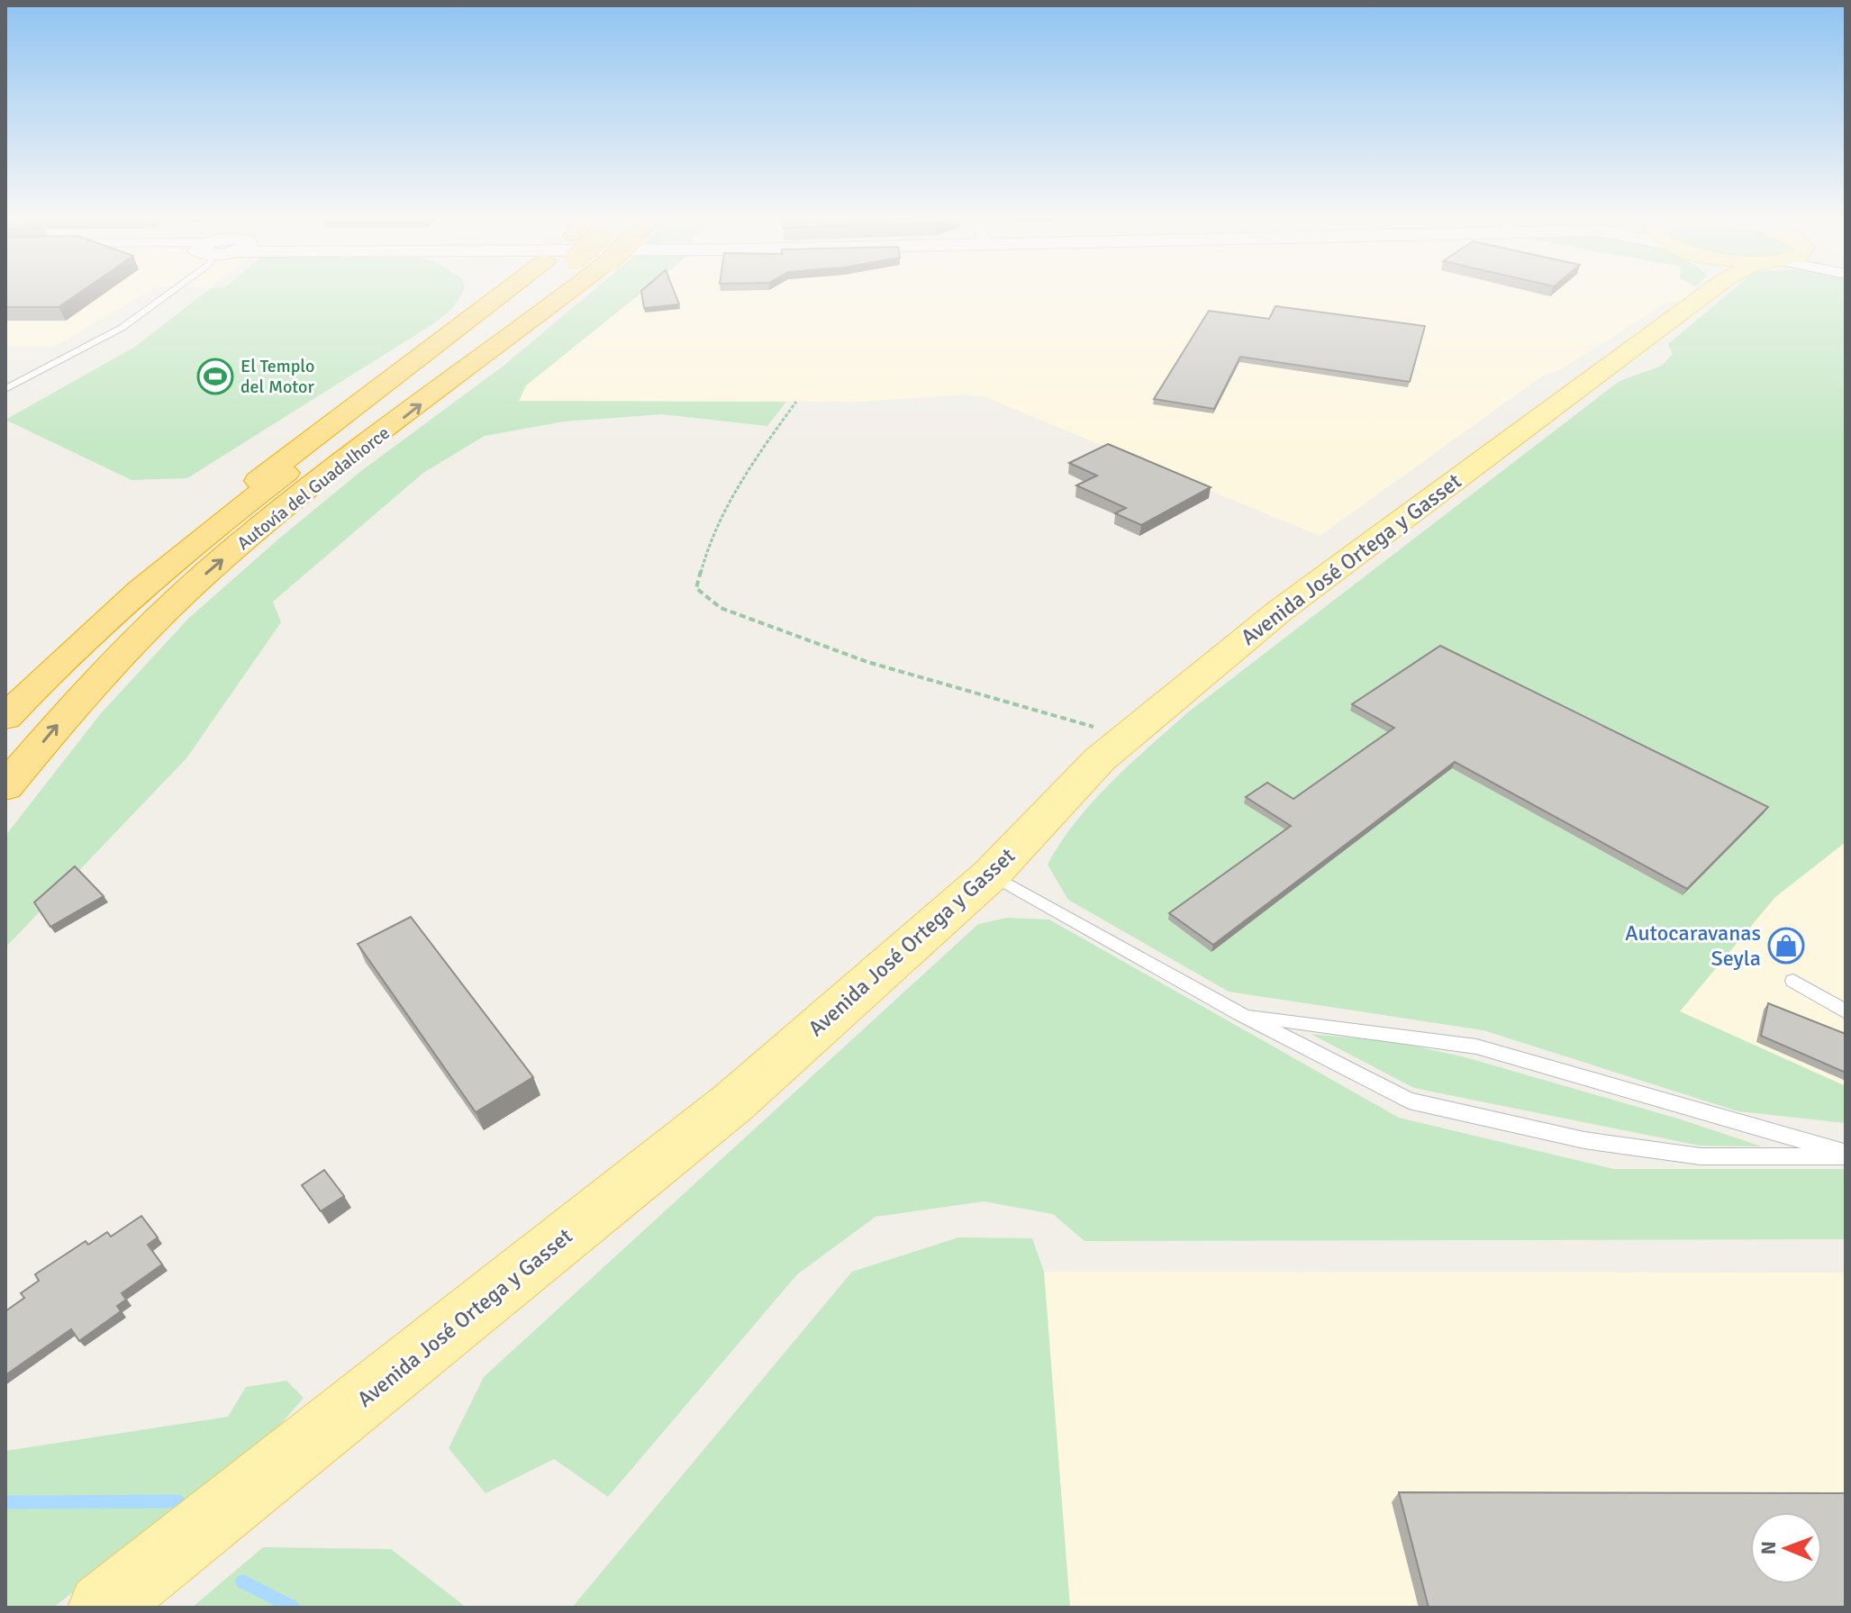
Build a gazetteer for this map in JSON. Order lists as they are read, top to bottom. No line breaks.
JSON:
{"streets":{"highway":["Autovía del Guadalhorce"],"main road":["Avenida José Ortega y Gasset"]},"places":{"sports":["El Templo del Motor"],"shop":["Autocaravanas Seyla"]},"north":"left"}
